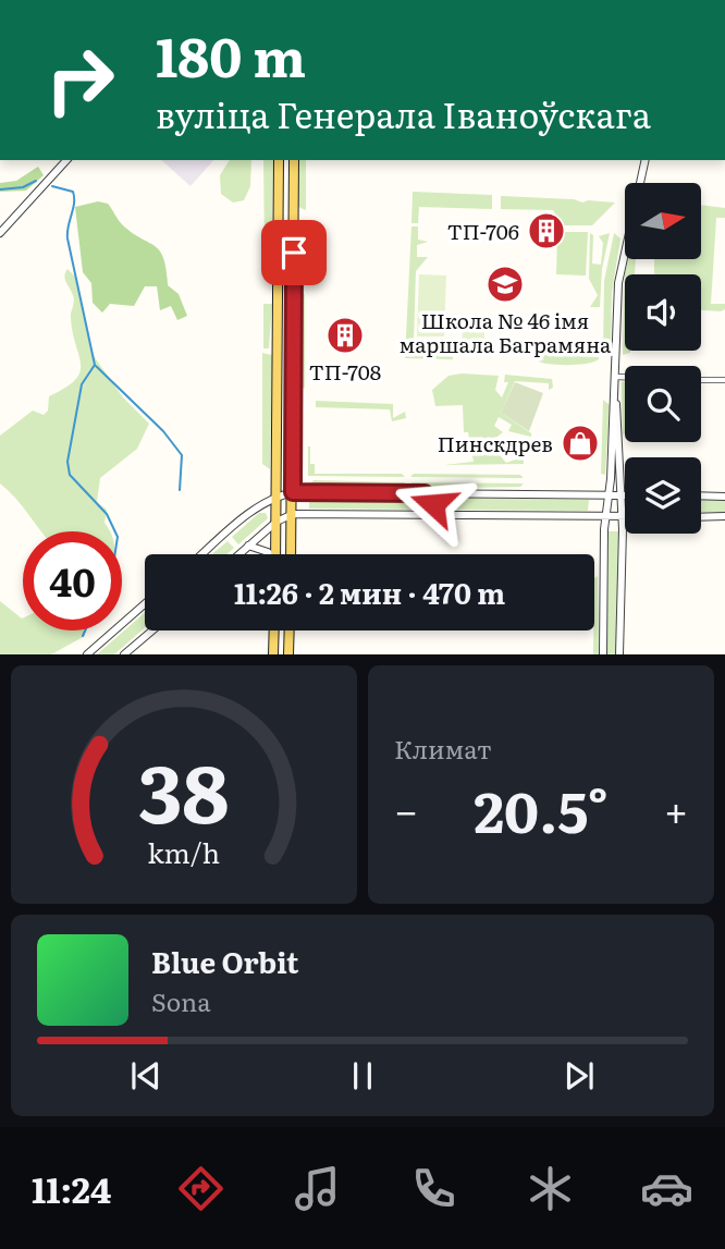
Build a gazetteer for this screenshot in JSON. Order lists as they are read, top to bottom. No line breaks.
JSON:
{"places":{"building":["ТП-706","ТП-708"],"school or university":["Школа № 46 імя маршала Баграмяна"],"shop":["Пинскдрев"]},"north":"right","page":{"turn":["180 m","вуліца Генерала Іваноўскага"],"limit":"40","trip":"11:26 · 2 мин · 470 m","tile":"Климат","heat":["−","20.5°","+"],"song":["Blue Orbit","Sona"],"tabs":"11:24","gauge":["38","km/h"]}}
